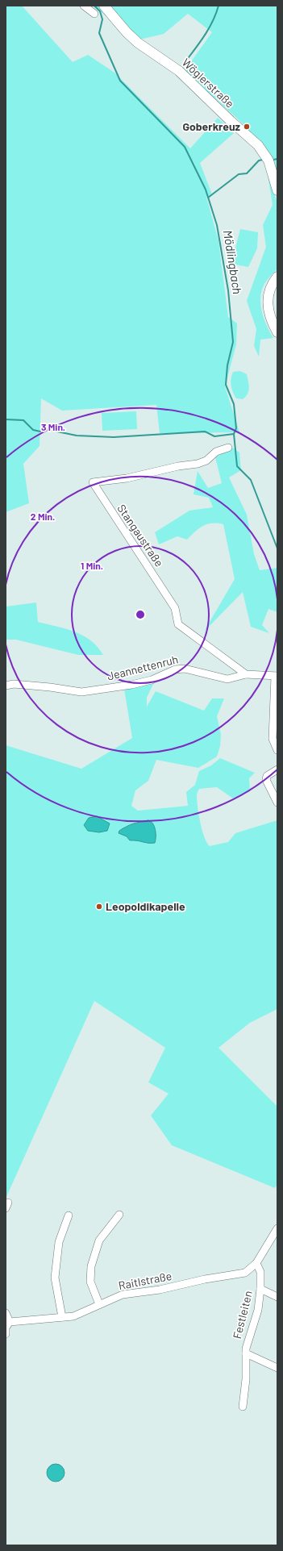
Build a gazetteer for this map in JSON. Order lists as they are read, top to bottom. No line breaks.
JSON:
{"streets":{"main road":["Wöglerstraße"],"street":["Stangaustraße","Jeannettenruh","Raitlstraße","Festleiten"]},"crossings":[["Stangaustraße","Jeannettenruh"],["Raitlstraße","Festleiten"]],"water":["Mödlingbach"],"places":["Goberkreuz","Leopoldikapelle"],"rings":["3 Min.","2 Min.","1 Min."]}
